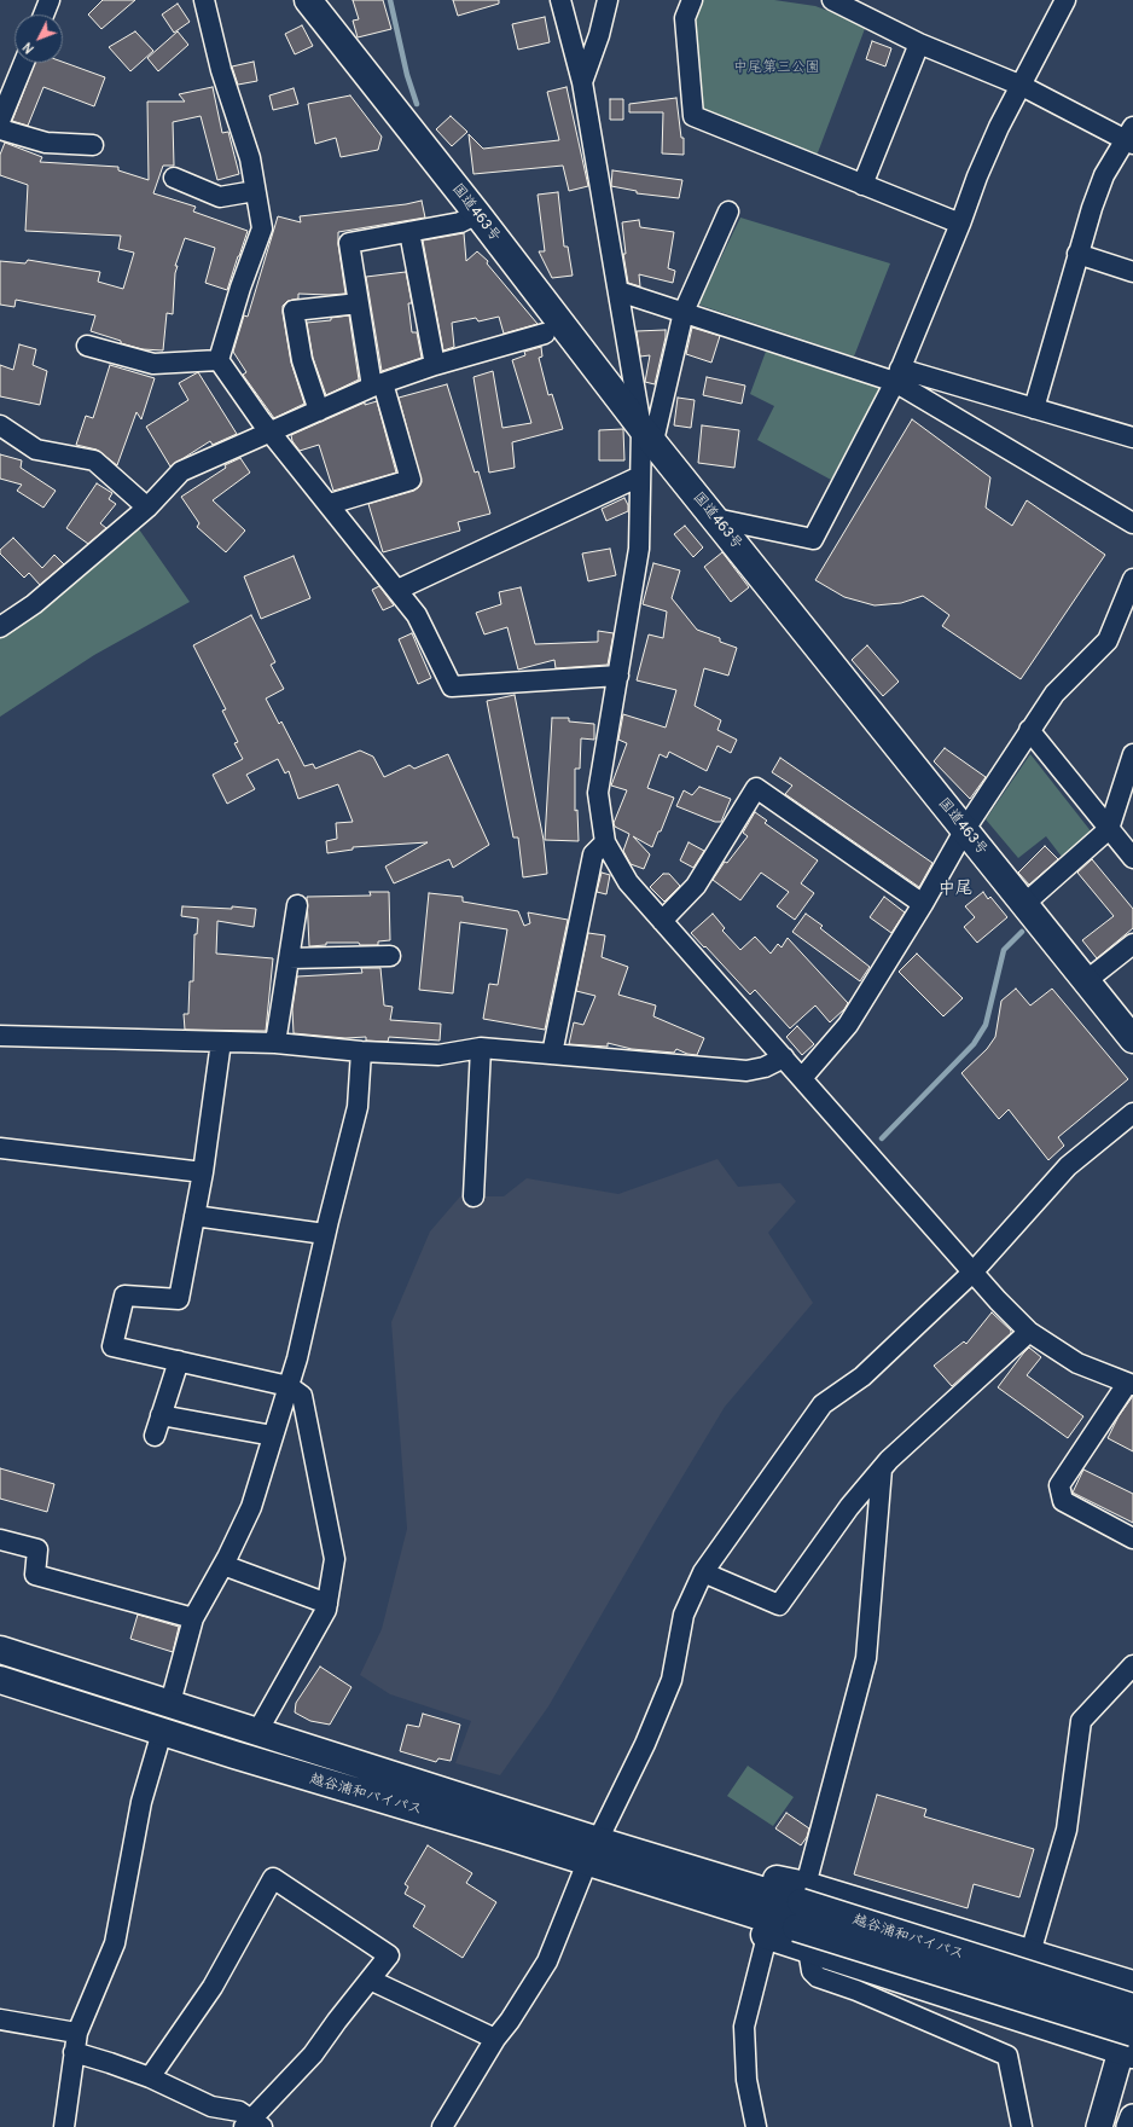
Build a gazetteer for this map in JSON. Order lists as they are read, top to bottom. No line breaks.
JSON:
{"streets":{"highway":["国道463号","越谷浦和バイパス"]},"districts":["中尾"],"parks":["中尾第三公園"],"north":"bottom left"}
